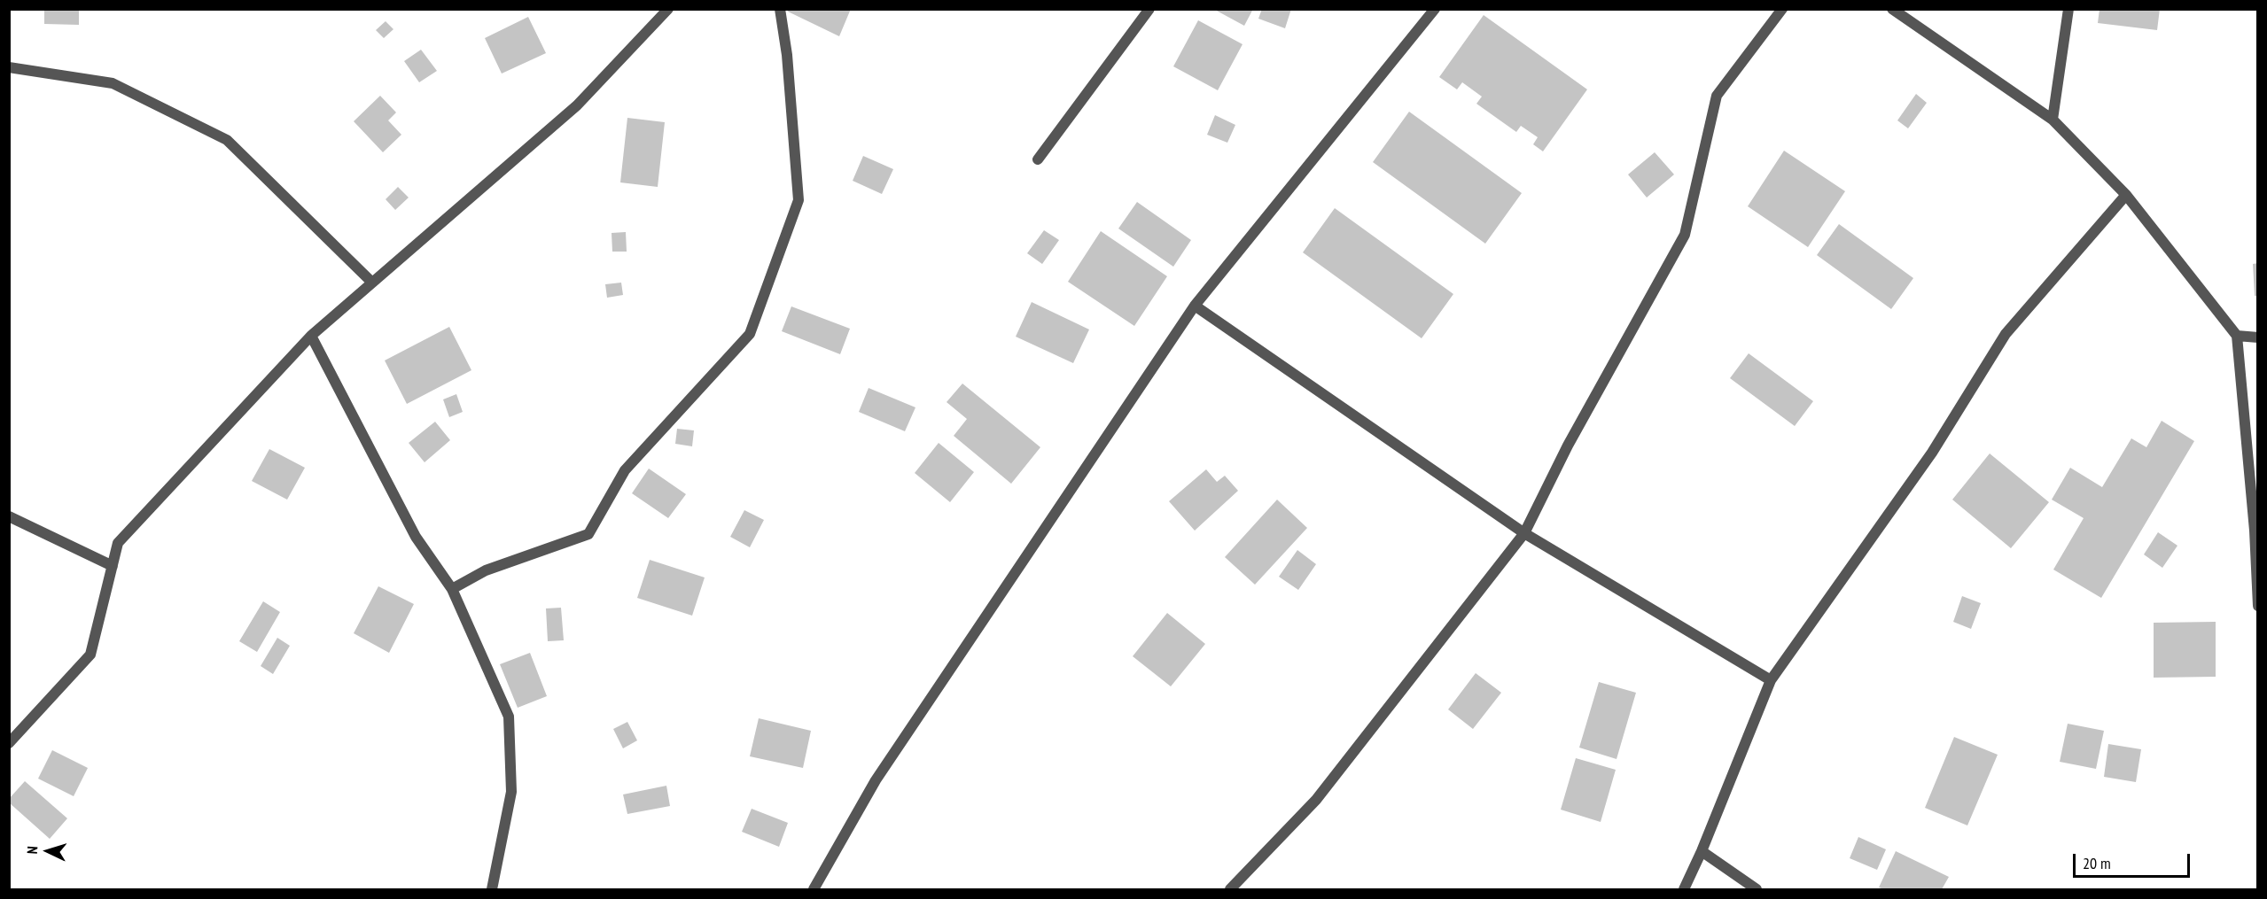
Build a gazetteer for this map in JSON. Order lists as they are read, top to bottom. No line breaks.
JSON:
{"scale_bar":"20 m","north":"left"}
